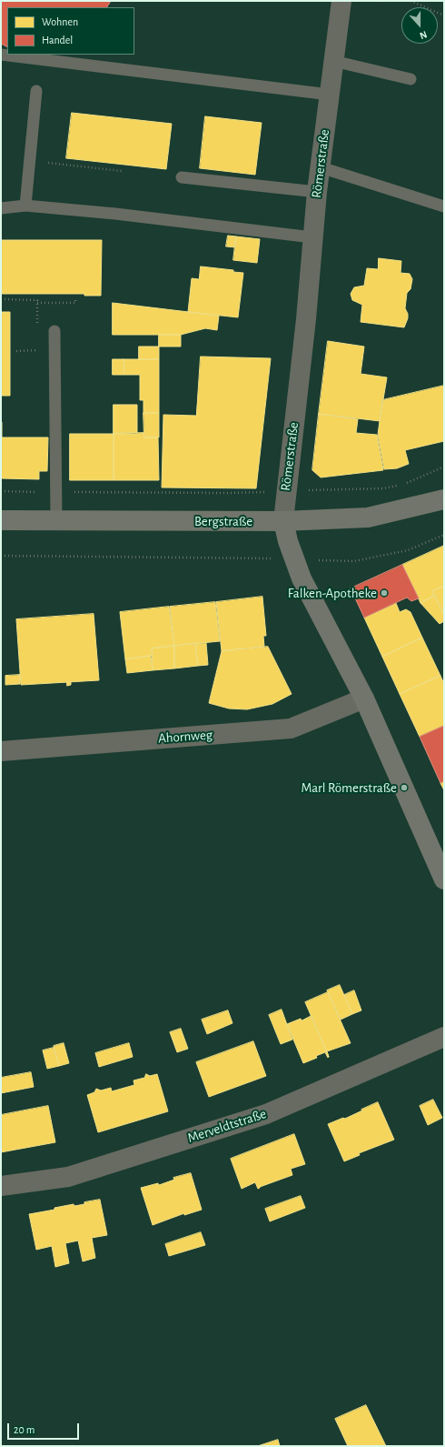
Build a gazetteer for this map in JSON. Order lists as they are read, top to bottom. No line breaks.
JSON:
{"streets":{"main road":["Römerstraße","Bergstraße"],"street":["Ahornweg","Merveldtstraße"]},"crossings":[["Römerstraße","Bergstraße"],["Römerstraße","Ahornweg"]],"places":["Falken-Apotheke","Marl Römerstraße"],"legend":["Wohnen","Handel"],"scale_bar":"20 m","north":"bottom"}
